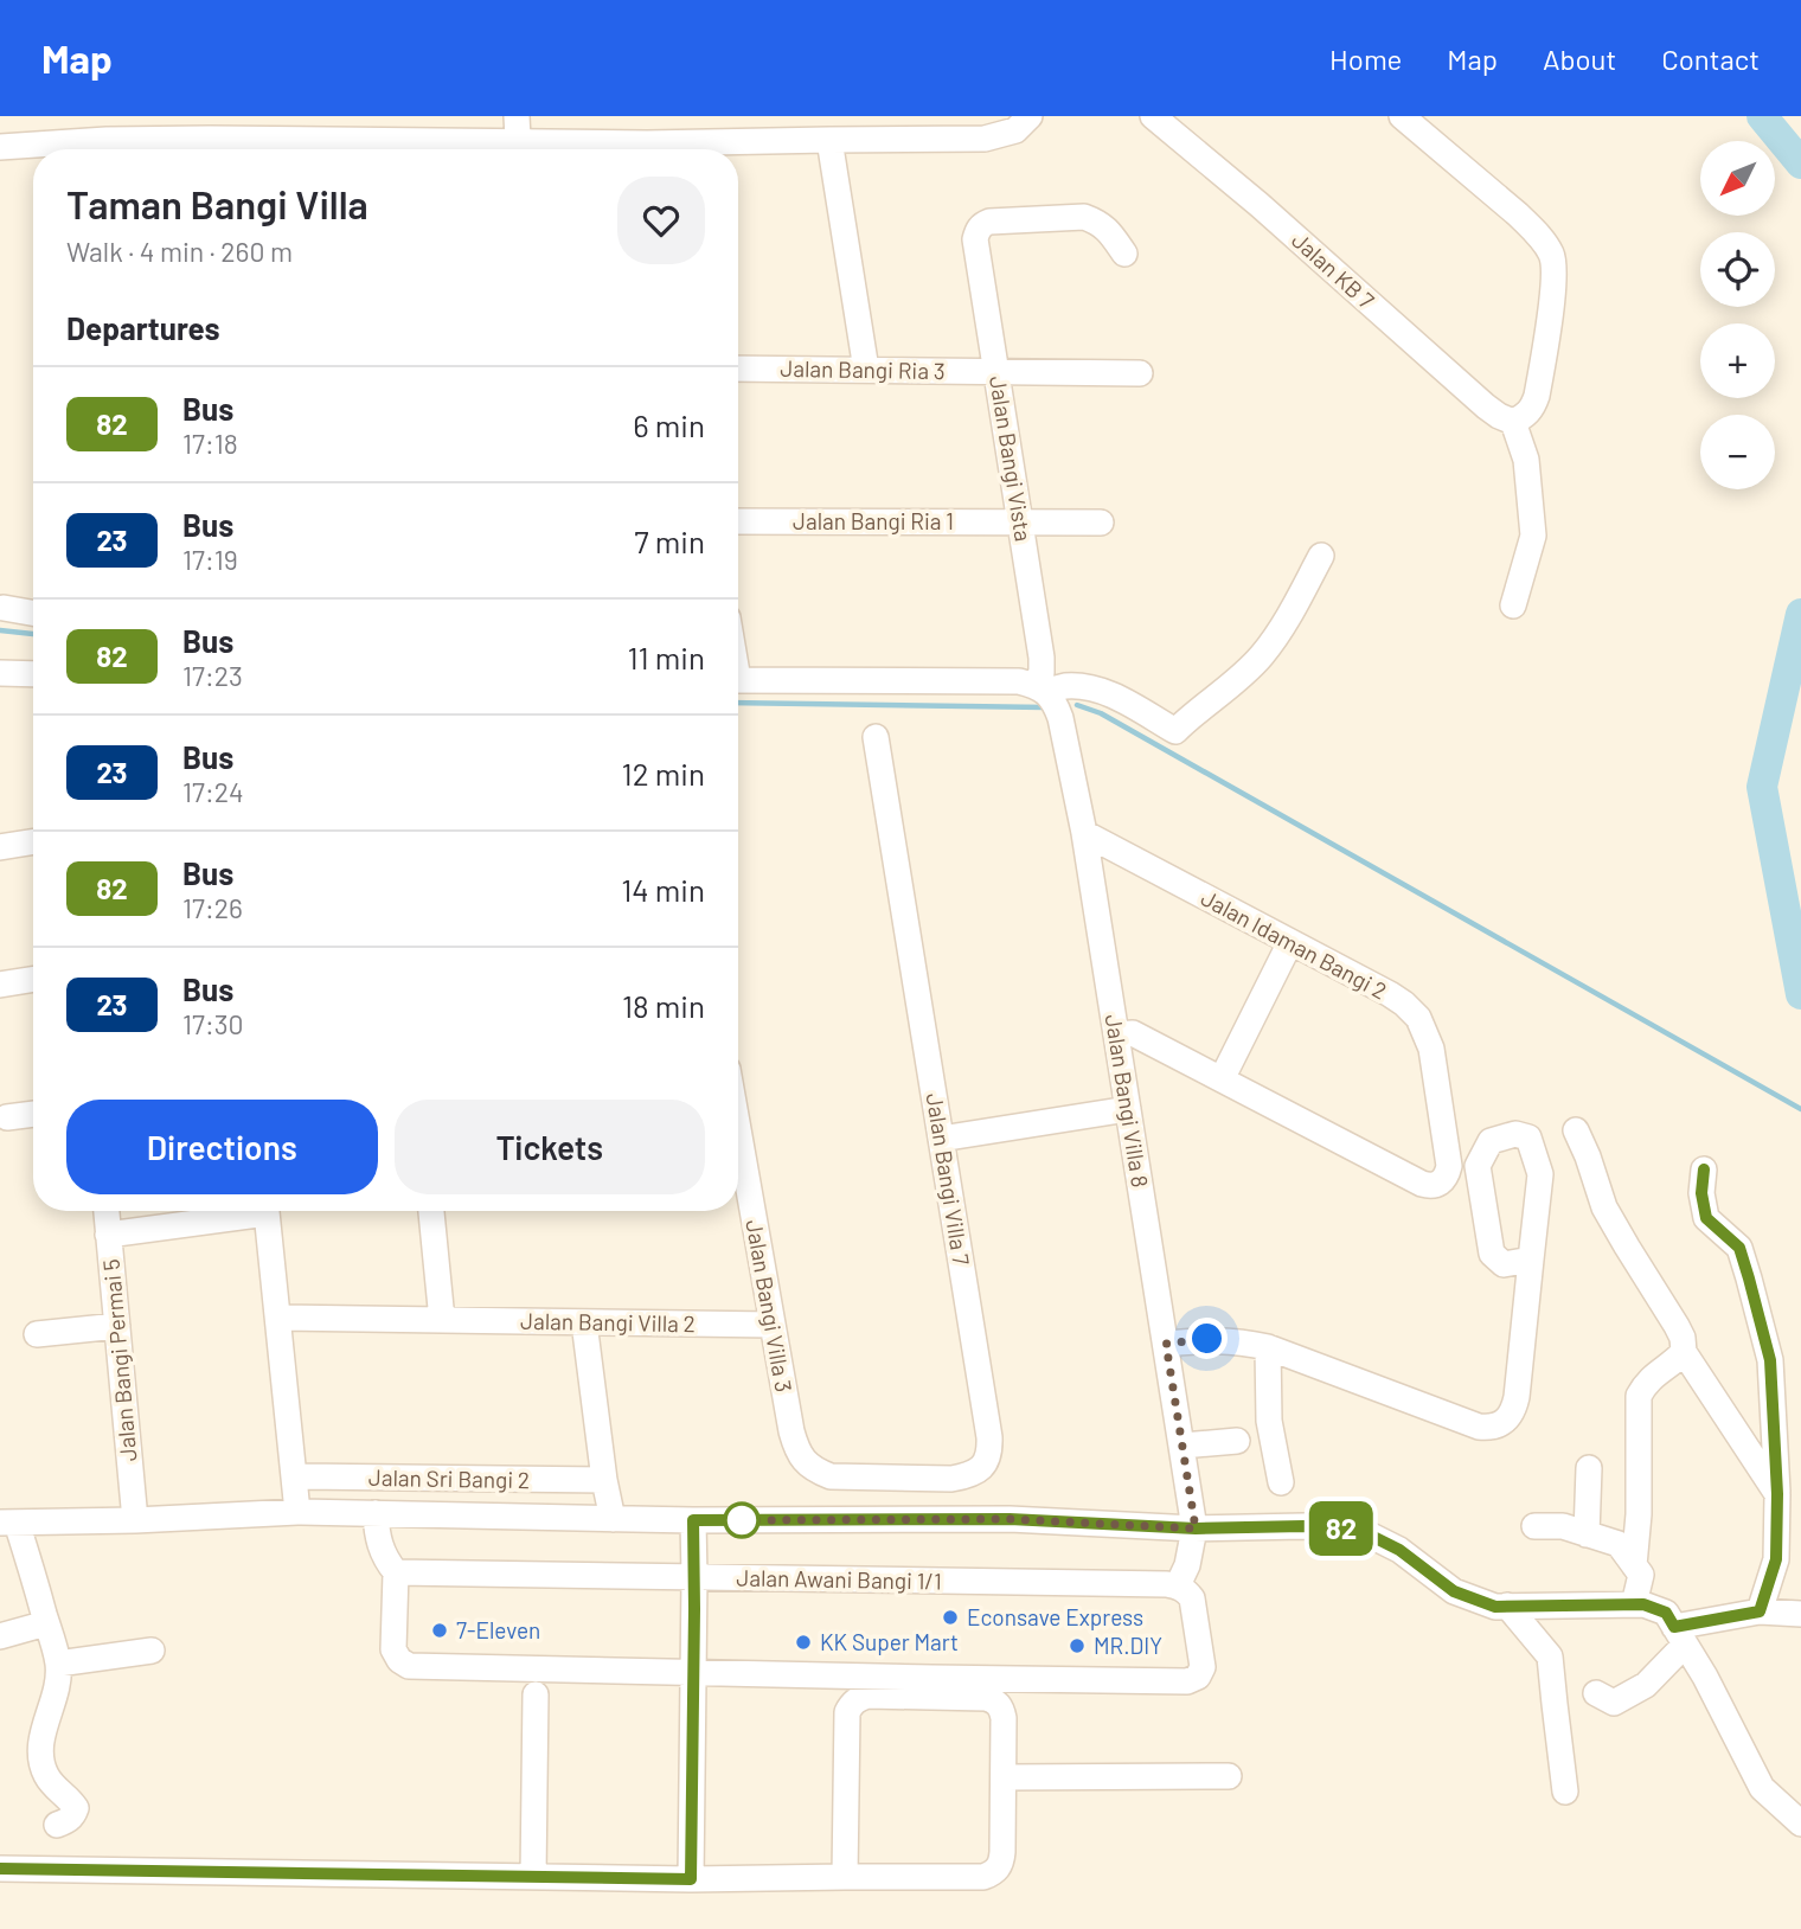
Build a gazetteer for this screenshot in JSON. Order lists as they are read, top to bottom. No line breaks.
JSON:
{"streets":{"street":["Jalan KB 7","Jalan Bangi Ria 3","Jalan Bangi Vista","Jalan Bangi Ria 1","Jalan Idaman Bangi 2","Jalan Bangi Villa 8","Jalan Bangi Villa 7","Jalan Bangi Villa 3","Jalan Bangi Villa 2","Jalan Bangi Permai 5","Jalan Sri Bangi 2","Jalan Awani Bangi 1/1"]},"crossings":[["Jalan Bangi Ria 3","Jalan Bangi Vista"],["Jalan Bangi Vista","Jalan Bangi Ria 1"],["Jalan Bangi Vista","Jalan Bangi Villa 8"],["Jalan Idaman Bangi 2","Jalan Bangi Villa 8"],["Jalan Bangi Villa 7","Jalan Bangi Villa 3"],["Jalan Bangi Villa 3","Jalan Bangi Villa 2"]],"places":["Econsave Express","7-Eleven","KK Super Mart","MR.DIY"],"lines":["bus line 82"],"north":"bottom left","page":{"header":"Map","nav":["Home","Map","About","Contact"],"on_map":"82","map_buttons":["+","−"],"heading":[["Taman Bangi Villa","Walk · 4 min · 260 m"],"Departures"],"list":[{"mark":"82","name":"Bus","note":"17:18","value":"6 min"},{"mark":"23","name":"Bus","note":"17:19","value":"7 min"},{"mark":"82","name":"Bus","note":"17:23","value":"11 min"},{"mark":"23","name":"Bus","note":"17:24","value":"12 min"},{"mark":"82","name":"Bus","note":"17:26","value":"14 min"},{"mark":"23","name":"Bus","note":"17:30","value":"18 min"}],"buttons":["Directions","Tickets"]}}
